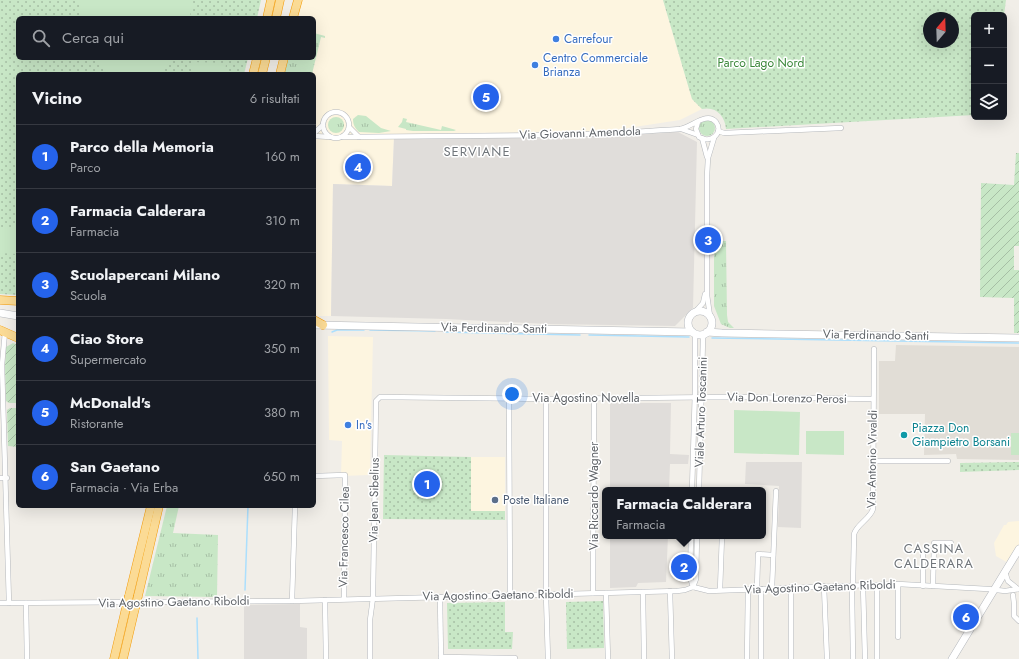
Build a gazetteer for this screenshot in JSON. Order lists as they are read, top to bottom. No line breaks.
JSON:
{"streets":{"main road":["Via Ferdinando Santi"],"street":["Via Giovanni Amendola","Via Agostino Novella","Via Don Lorenzo Perosi","Viale Arturo Toscanini","Via Antonio Vivaldi","Via Riccardo Wagner","Via Jean Sibelius","Via Francesco Cilea","Via Agostino Gaetano Riboldi"]},"crossings":[["Via Ferdinando Santi","Viale Arturo Toscanini"],["Via Agostino Novella","Via Don Lorenzo Perosi"],["Via Agostino Novella","Viale Arturo Toscanini"],["Via Agostino Novella","Via Riccardo Wagner"],["Via Agostino Novella","Via Jean Sibelius"],["Via Don Lorenzo Perosi","Viale Arturo Toscanini"],["Via Don Lorenzo Perosi","Via Antonio Vivaldi"],["Via Antonio Vivaldi","Via Agostino Gaetano Riboldi"],["Via Riccardo Wagner","Via Agostino Gaetano Riboldi"],["Via Jean Sibelius","Via Agostino Gaetano Riboldi"],["Via Francesco Cilea","Via Agostino Gaetano Riboldi"]],"districts":["SERVIANE","CASSINA CALDERARA"],"parks":["Parco Lago Nord"],"places":["Carrefour","Centro Commerciale Brianza","In's","Piazza Don Giampietro Borsani","Poste Italiane"],"north":"top","page":{"map_buttons":["+","−"],"search":"Cerca qui","heading":["Vicino","6 risultati"],"pins":["5","4","3","1","2","6"],"list":[{"mark":"1","name":"Parco della Memoria","note":"Parco","value":"160 m"},{"mark":"2","name":"Farmacia Calderara","note":"Farmacia","value":"310 m"},{"mark":"3","name":"Scuolapercani Milano","note":"Scuola","value":"320 m"},{"mark":"4","name":"Ciao Store","note":"Supermercato","value":"350 m"},{"mark":"5","name":"McDonald's","note":"Ristorante","value":"380 m"},{"mark":"6","name":"San Gaetano","note":"Farmacia · Via Erba","value":"650 m"}],"popup":["Farmacia Calderara","Farmacia"]}}
